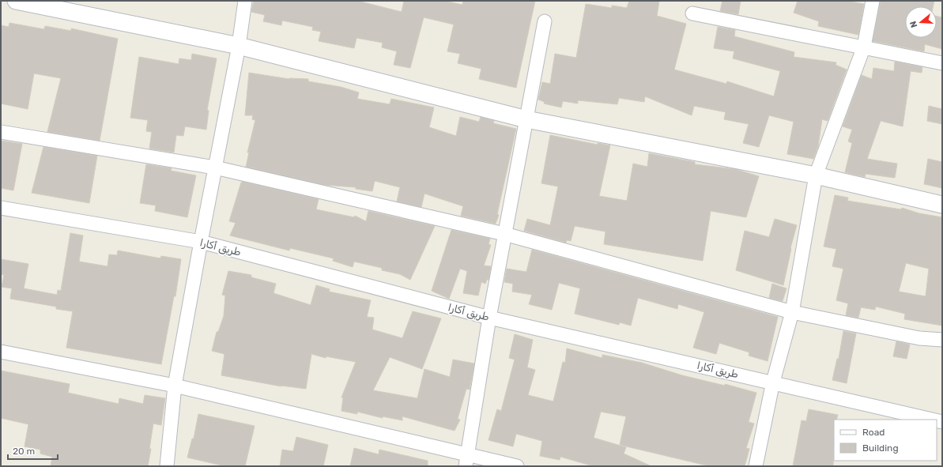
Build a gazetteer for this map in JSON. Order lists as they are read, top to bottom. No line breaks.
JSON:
{"streets":{"street":["طريق أكارا"]},"legend":["Road","Building"],"scale_bar":"20 m","north":"left"}
